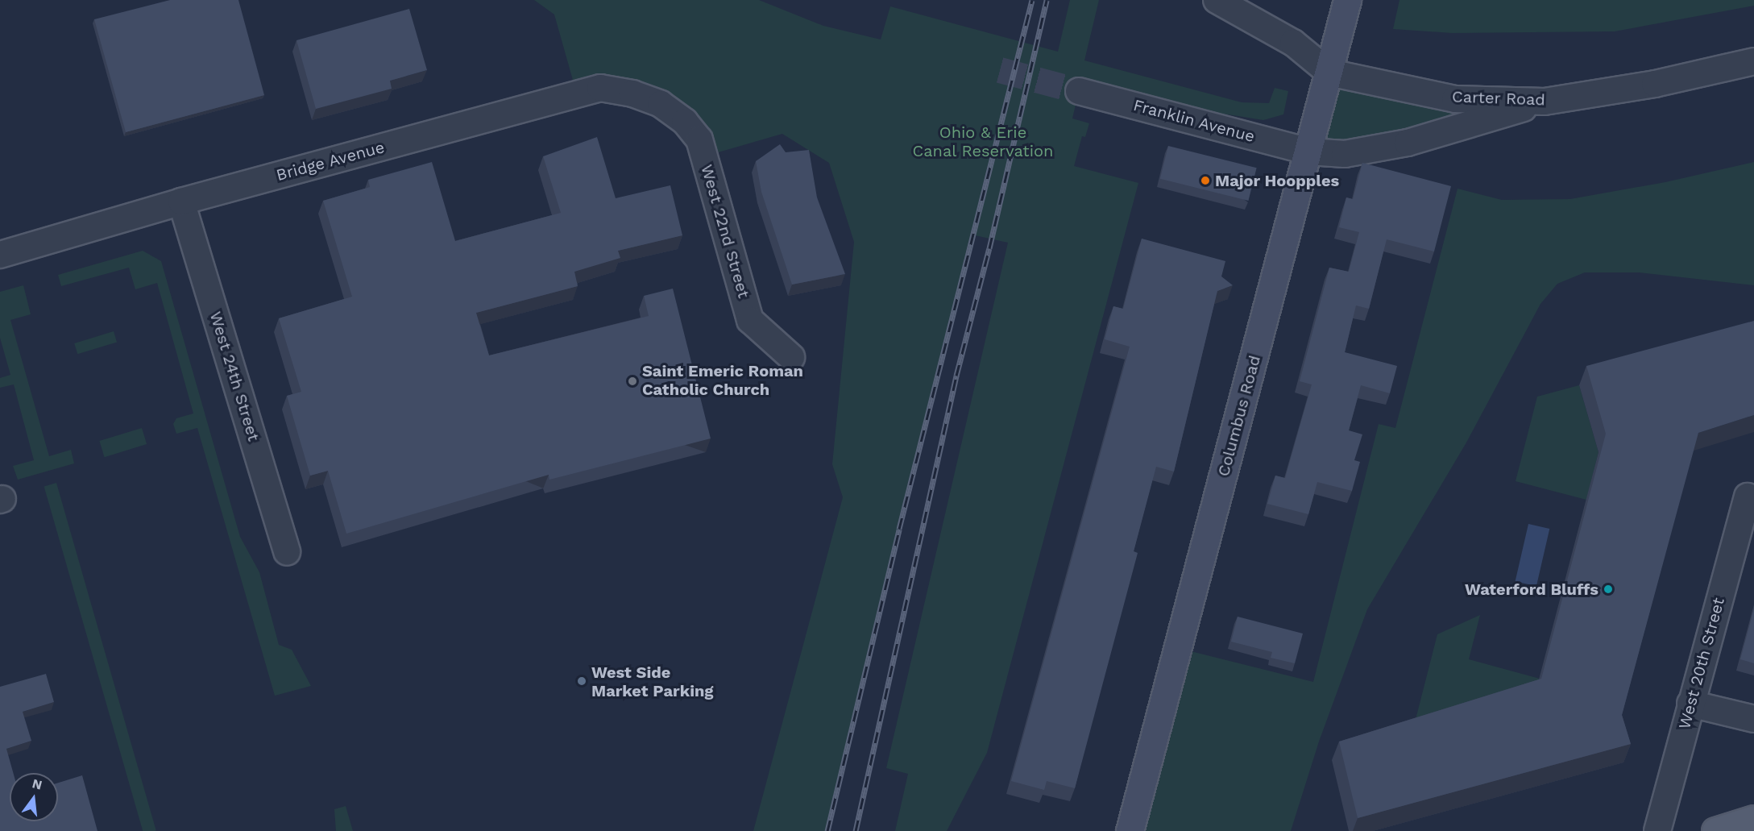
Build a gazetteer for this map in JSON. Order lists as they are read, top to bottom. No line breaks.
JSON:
{"streets":{"street":["Carter Road","Franklin Avenue","Bridge Avenue","West 22nd Street","West 24th Street","Columbus Road","West 20th Street"]},"crossings":[["Carter Road","Franklin Avenue"],["Carter Road","Columbus Road"],["Franklin Avenue","Columbus Road"],["Bridge Avenue","West 22nd Street"],["Bridge Avenue","West 24th Street"]],"parks":["Ohio & Erie Canal Reservation"],"places":["Major Hoopples","Saint Emeric Roman Catholic Church","Waterford Bluffs","West Side Market Parking"],"north":"top"}
